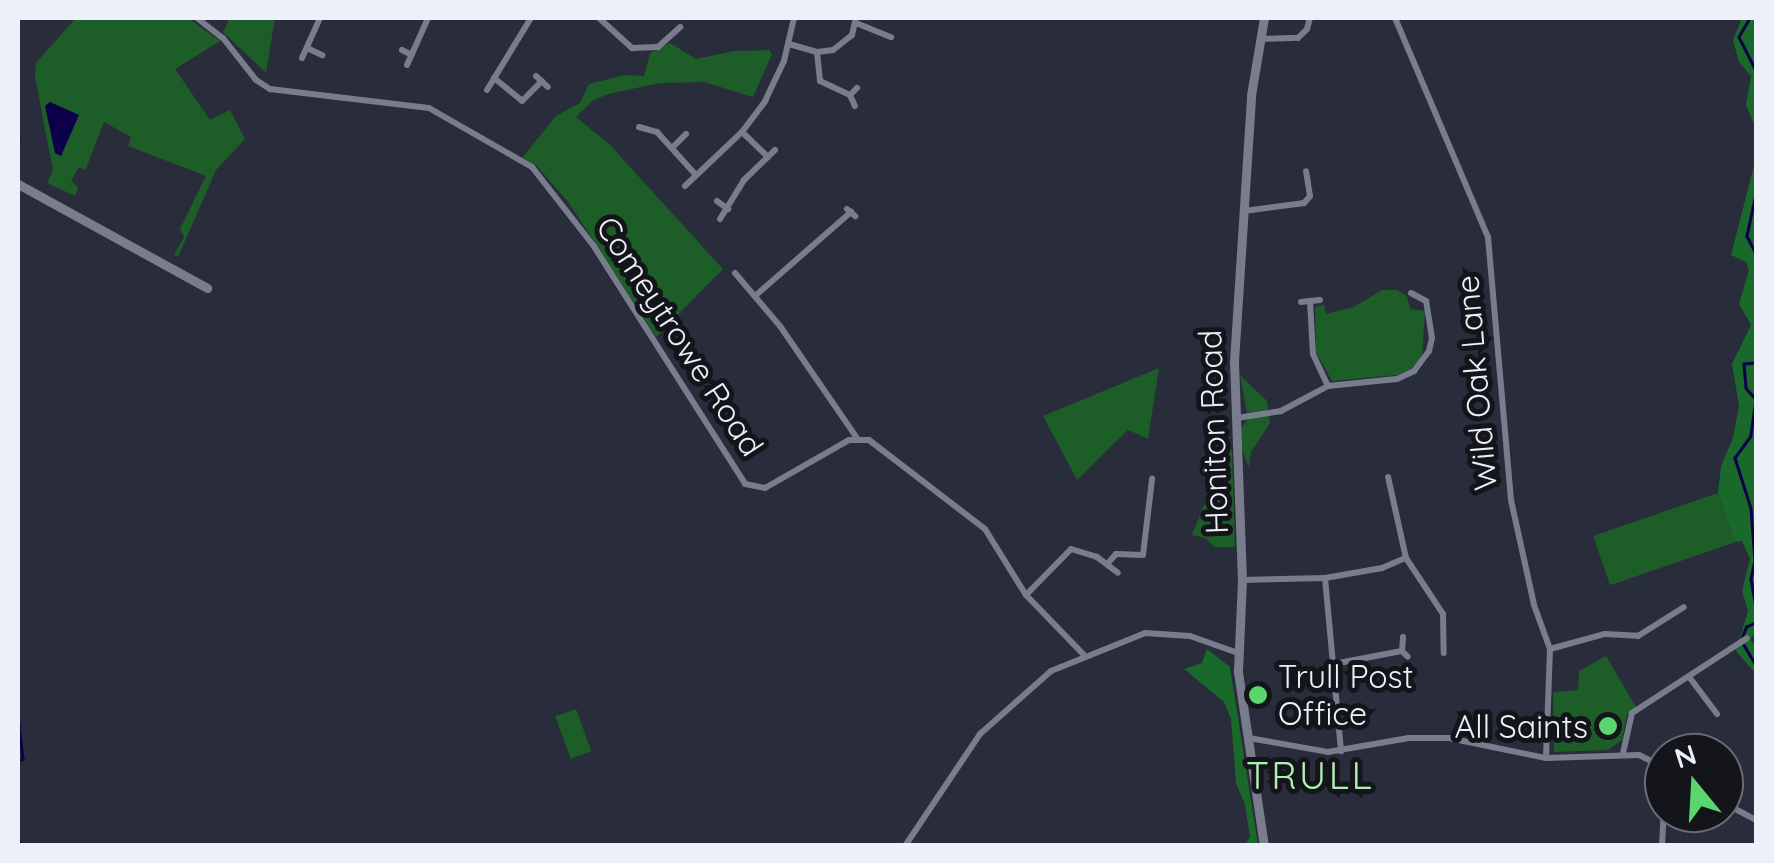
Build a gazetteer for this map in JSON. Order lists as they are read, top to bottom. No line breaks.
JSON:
{"streets":{"street":["Comeytrowe Road","Wild Oak Lane","Honiton Road"]},"districts":["TRULL"],"places":["Trull Post Office","All Saints"],"north":"top"}
